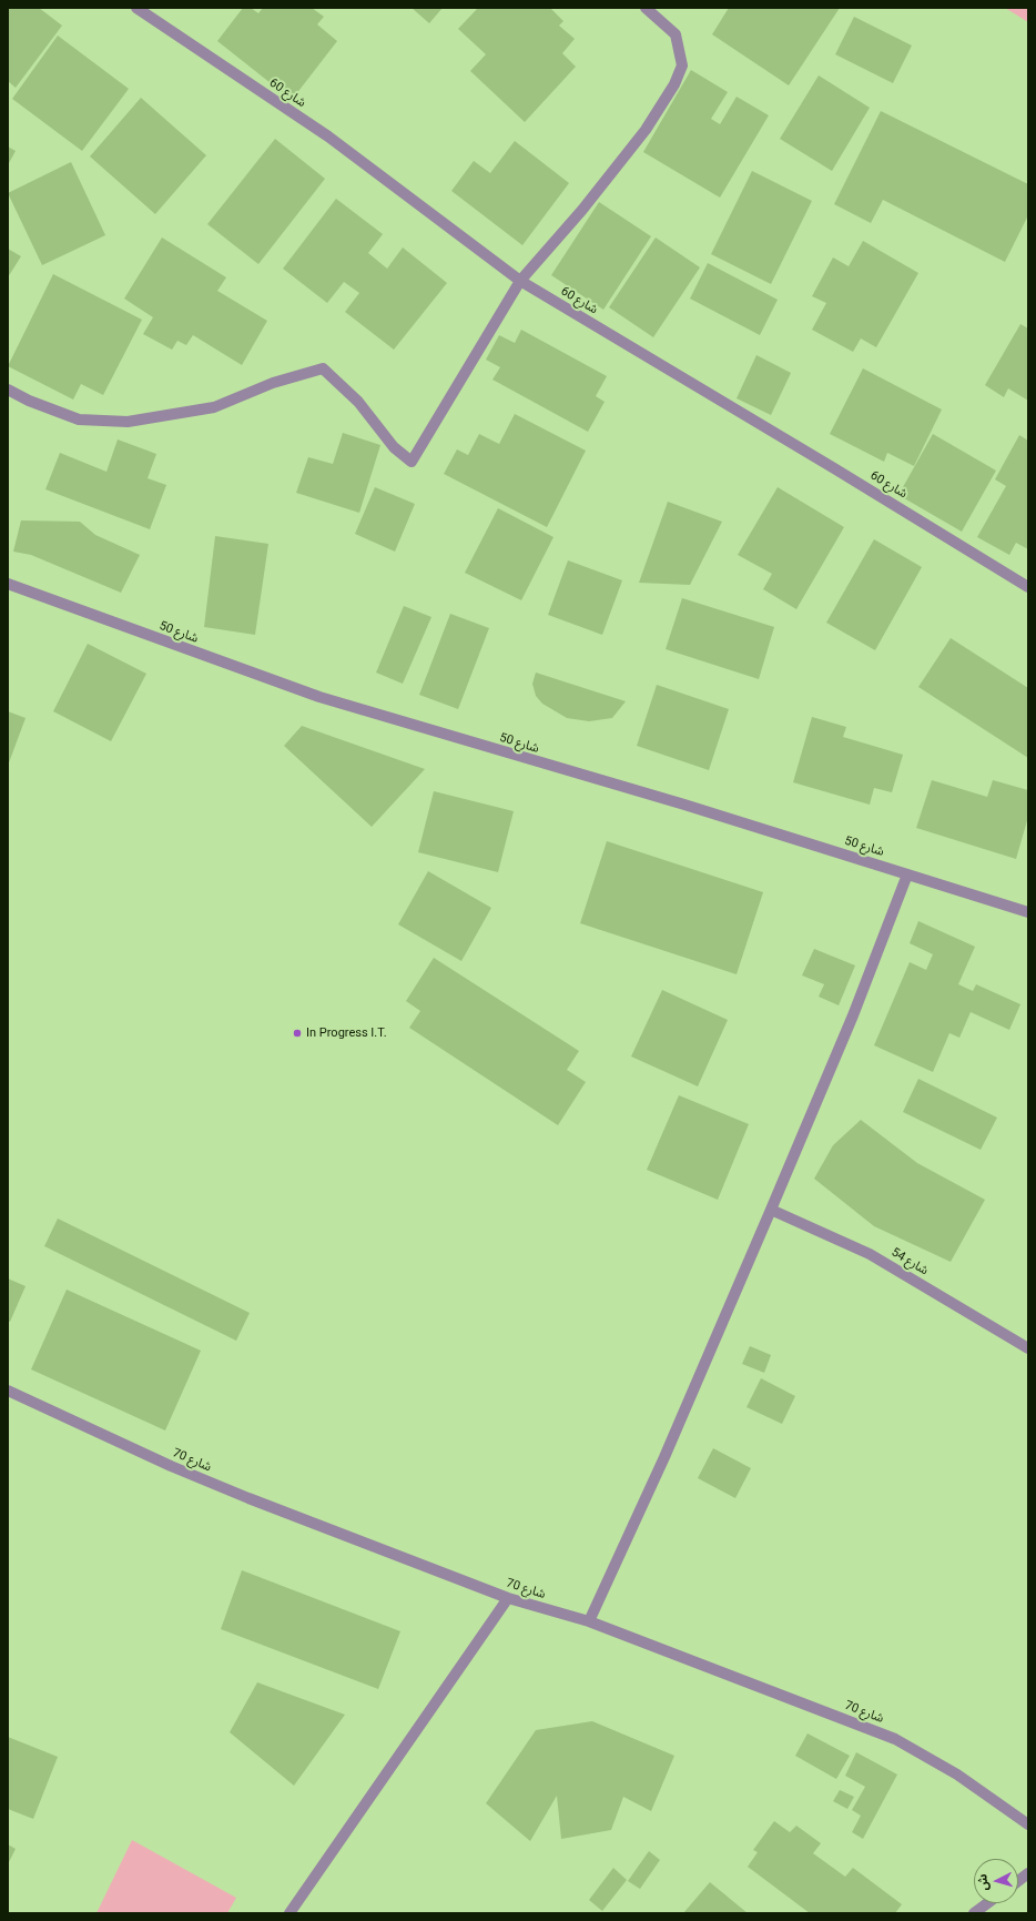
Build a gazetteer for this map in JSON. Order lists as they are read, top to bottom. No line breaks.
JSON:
{"streets":{"street":["شارع 60","شارع 50","شارع 54","شارع 70"]},"places":["In Progress I.T."],"north":"left"}
